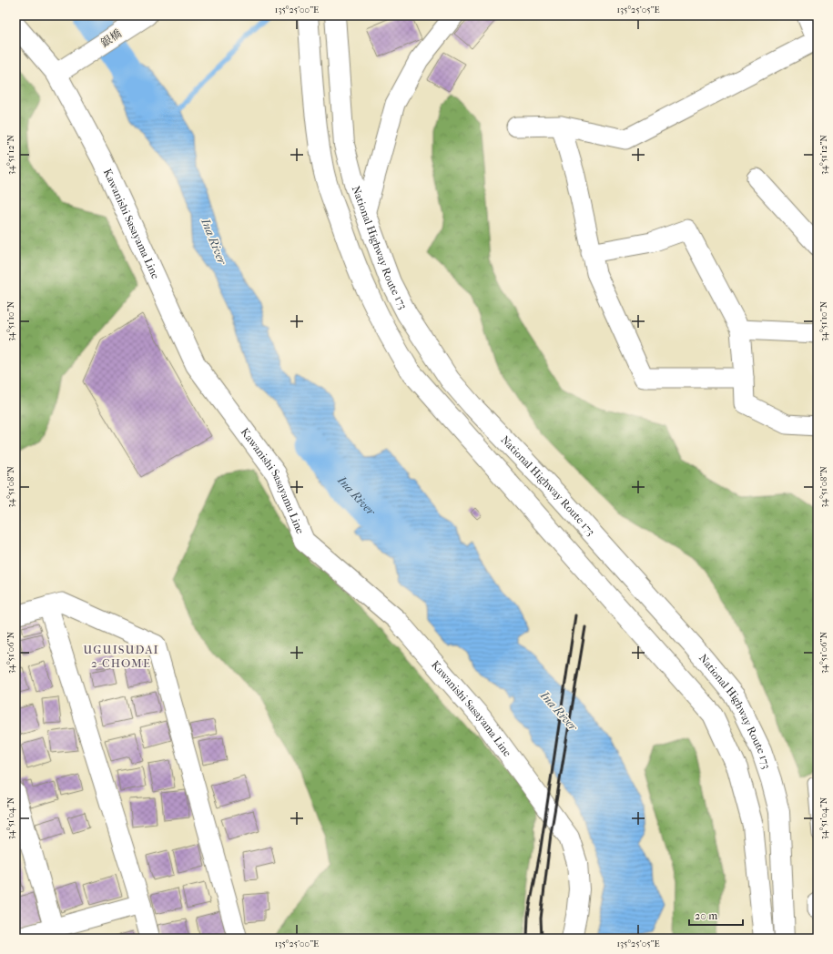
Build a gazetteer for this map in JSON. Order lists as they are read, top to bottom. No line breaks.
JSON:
{"streets":{"main road":["銀橋","Kawanishi Sasayama Line","National Highway Route 173"]},"crossings":[["銀橋","Kawanishi Sasayama Line"]],"districts":["UGUISUDAI 2-CHOME"],"water":["Ina River"],"scale_bar":"20 m","coordinates":["135°25'00\"E","135°25'05\"E","34°51'12\"N","34°51'10\"N","34°51'08\"N","34°51'06\"N","34°51'04\"N"]}
